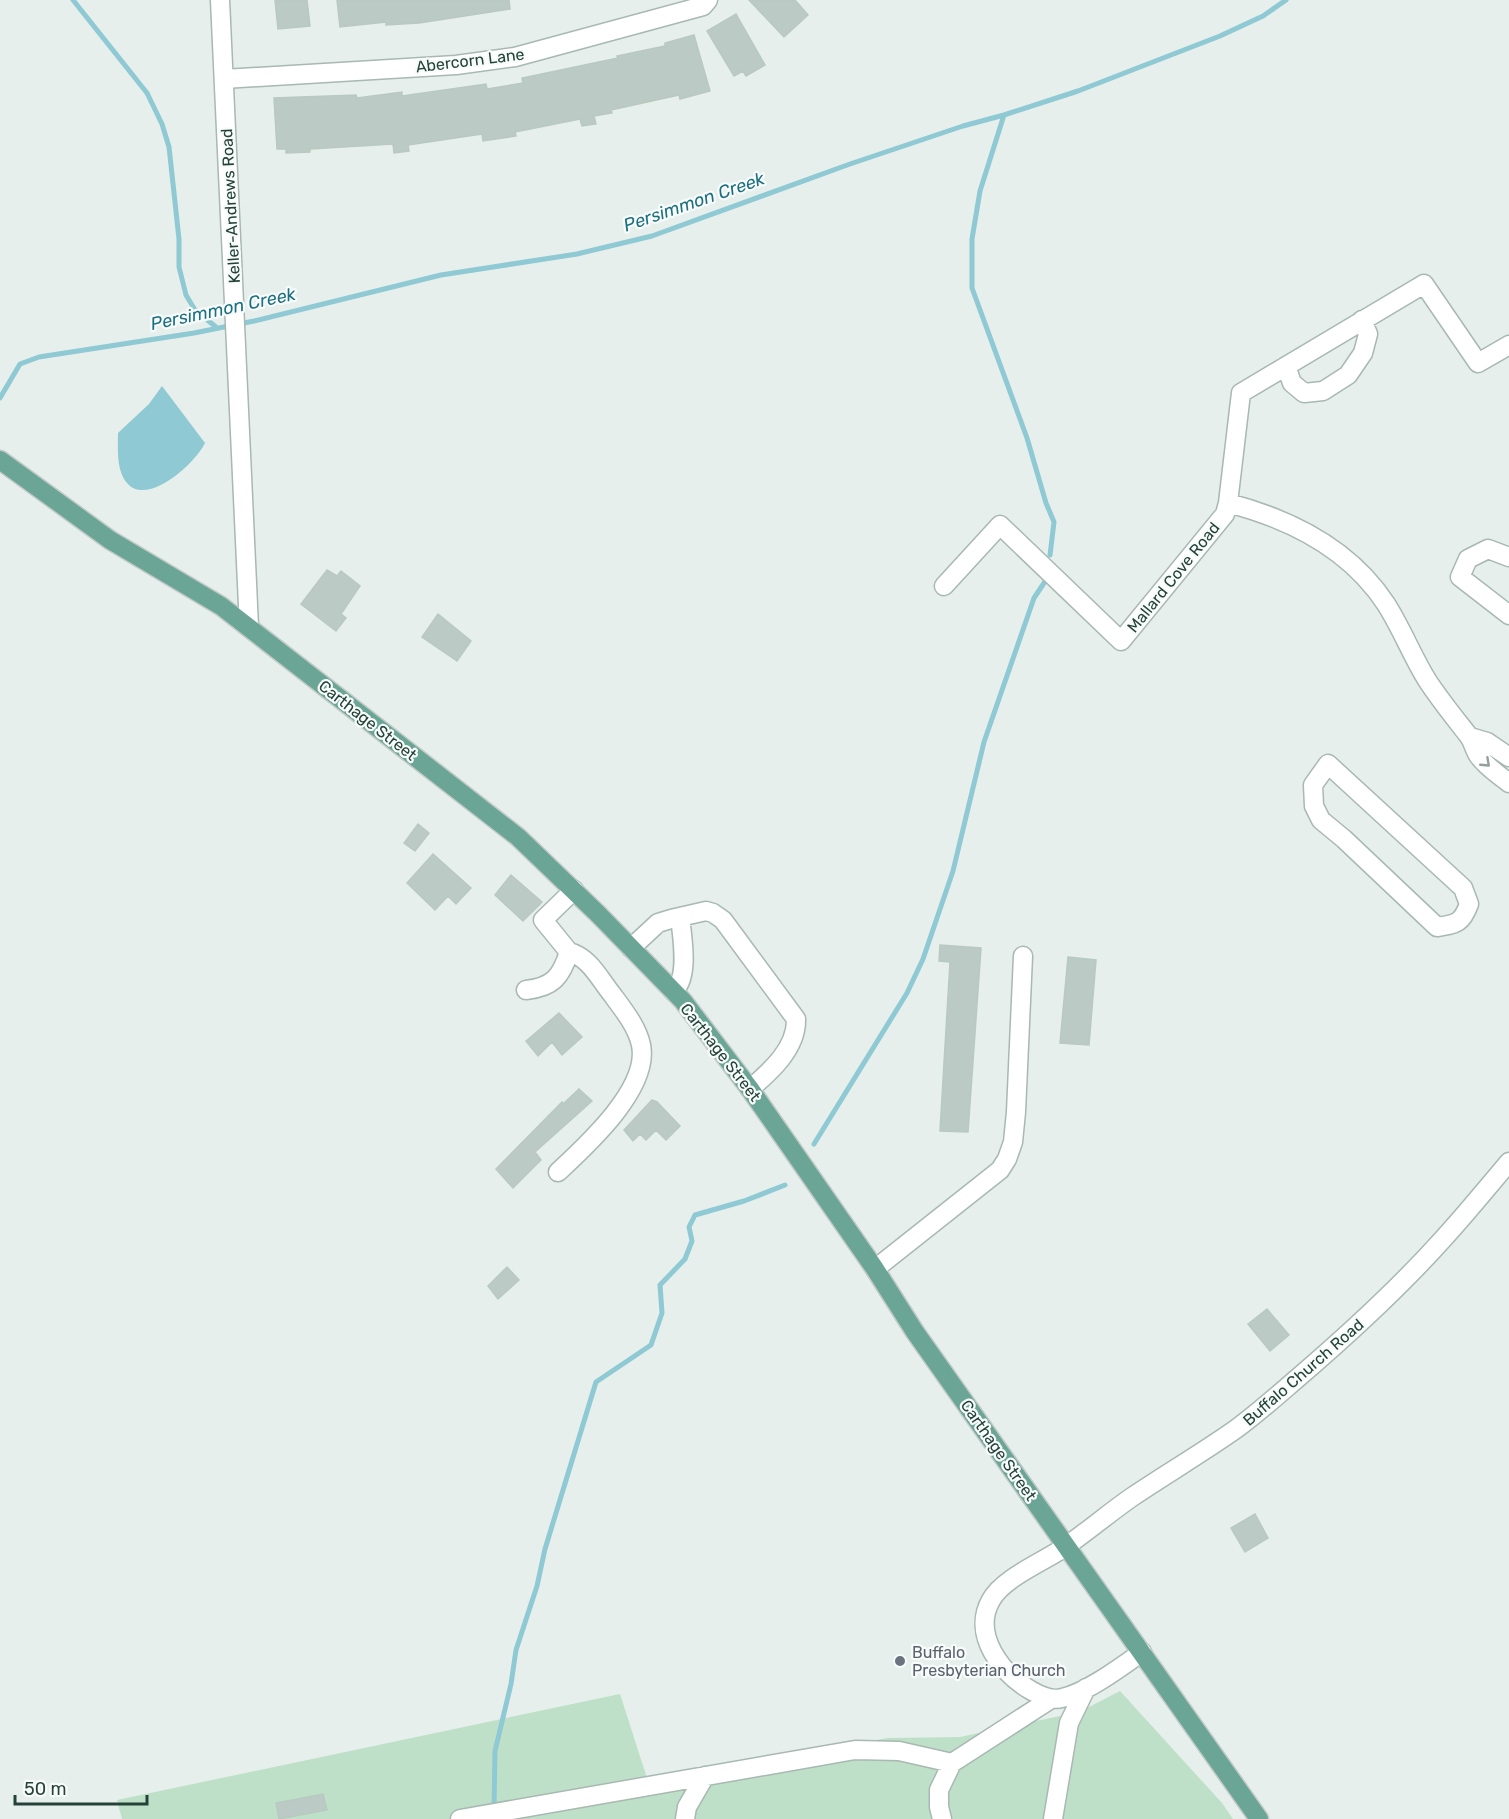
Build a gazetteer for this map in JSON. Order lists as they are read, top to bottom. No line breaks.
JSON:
{"streets":{"main road":["Carthage Street"],"street":["Abercorn Lane","Keller-Andrews Road","Mallard Cove Road","Buffalo Church Road"]},"crossings":[["Abercorn Lane","Keller-Andrews Road"],["Keller-Andrews Road","Carthage Street"],["Carthage Street","Buffalo Church Road"]],"water":["Persimmon Creek"],"places":["Buffalo Presbyterian Church"],"scale_bar":"50 m"}
